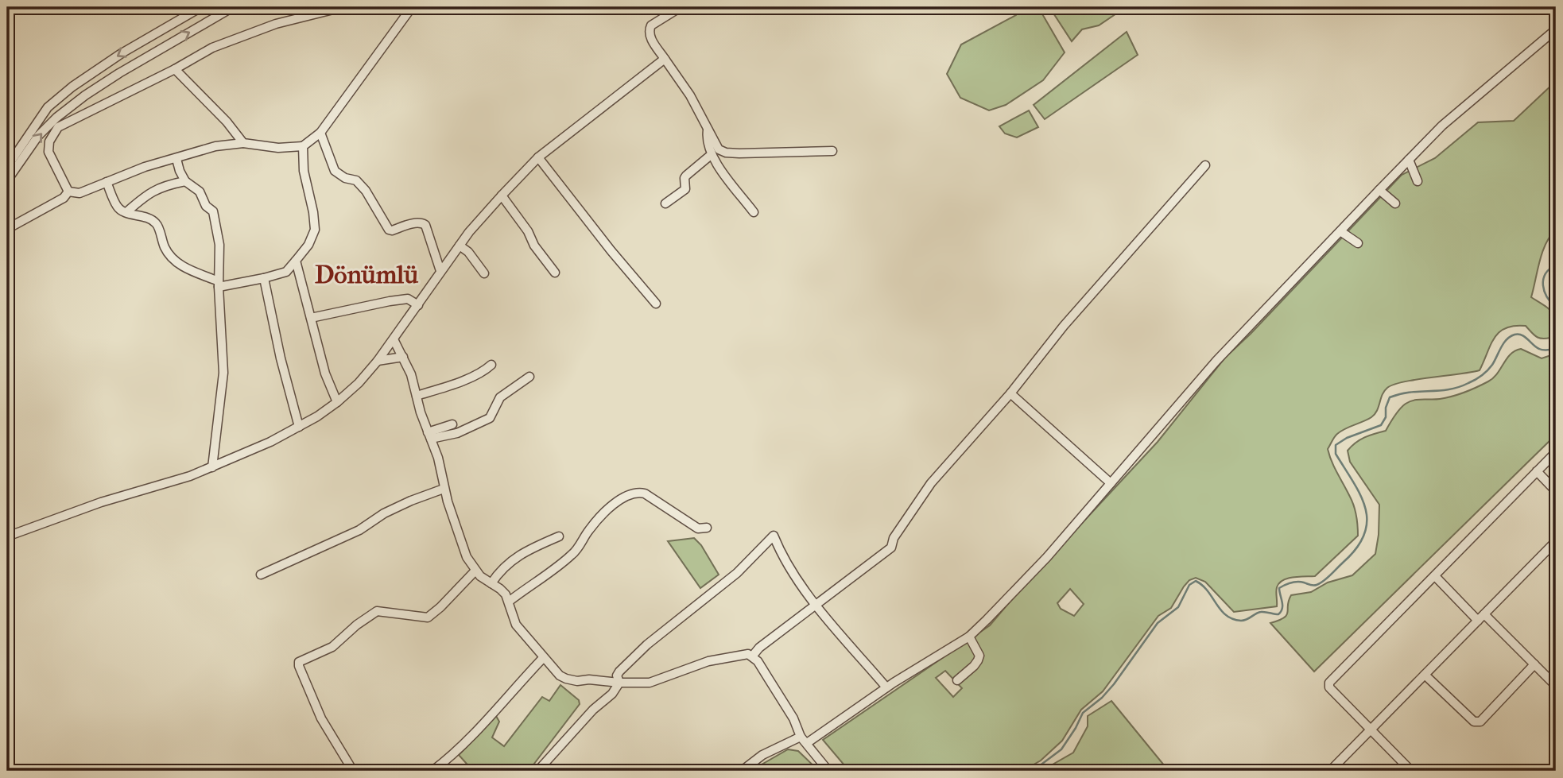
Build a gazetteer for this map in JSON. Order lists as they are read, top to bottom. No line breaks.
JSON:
{"districts":["Dönümlü"]}
